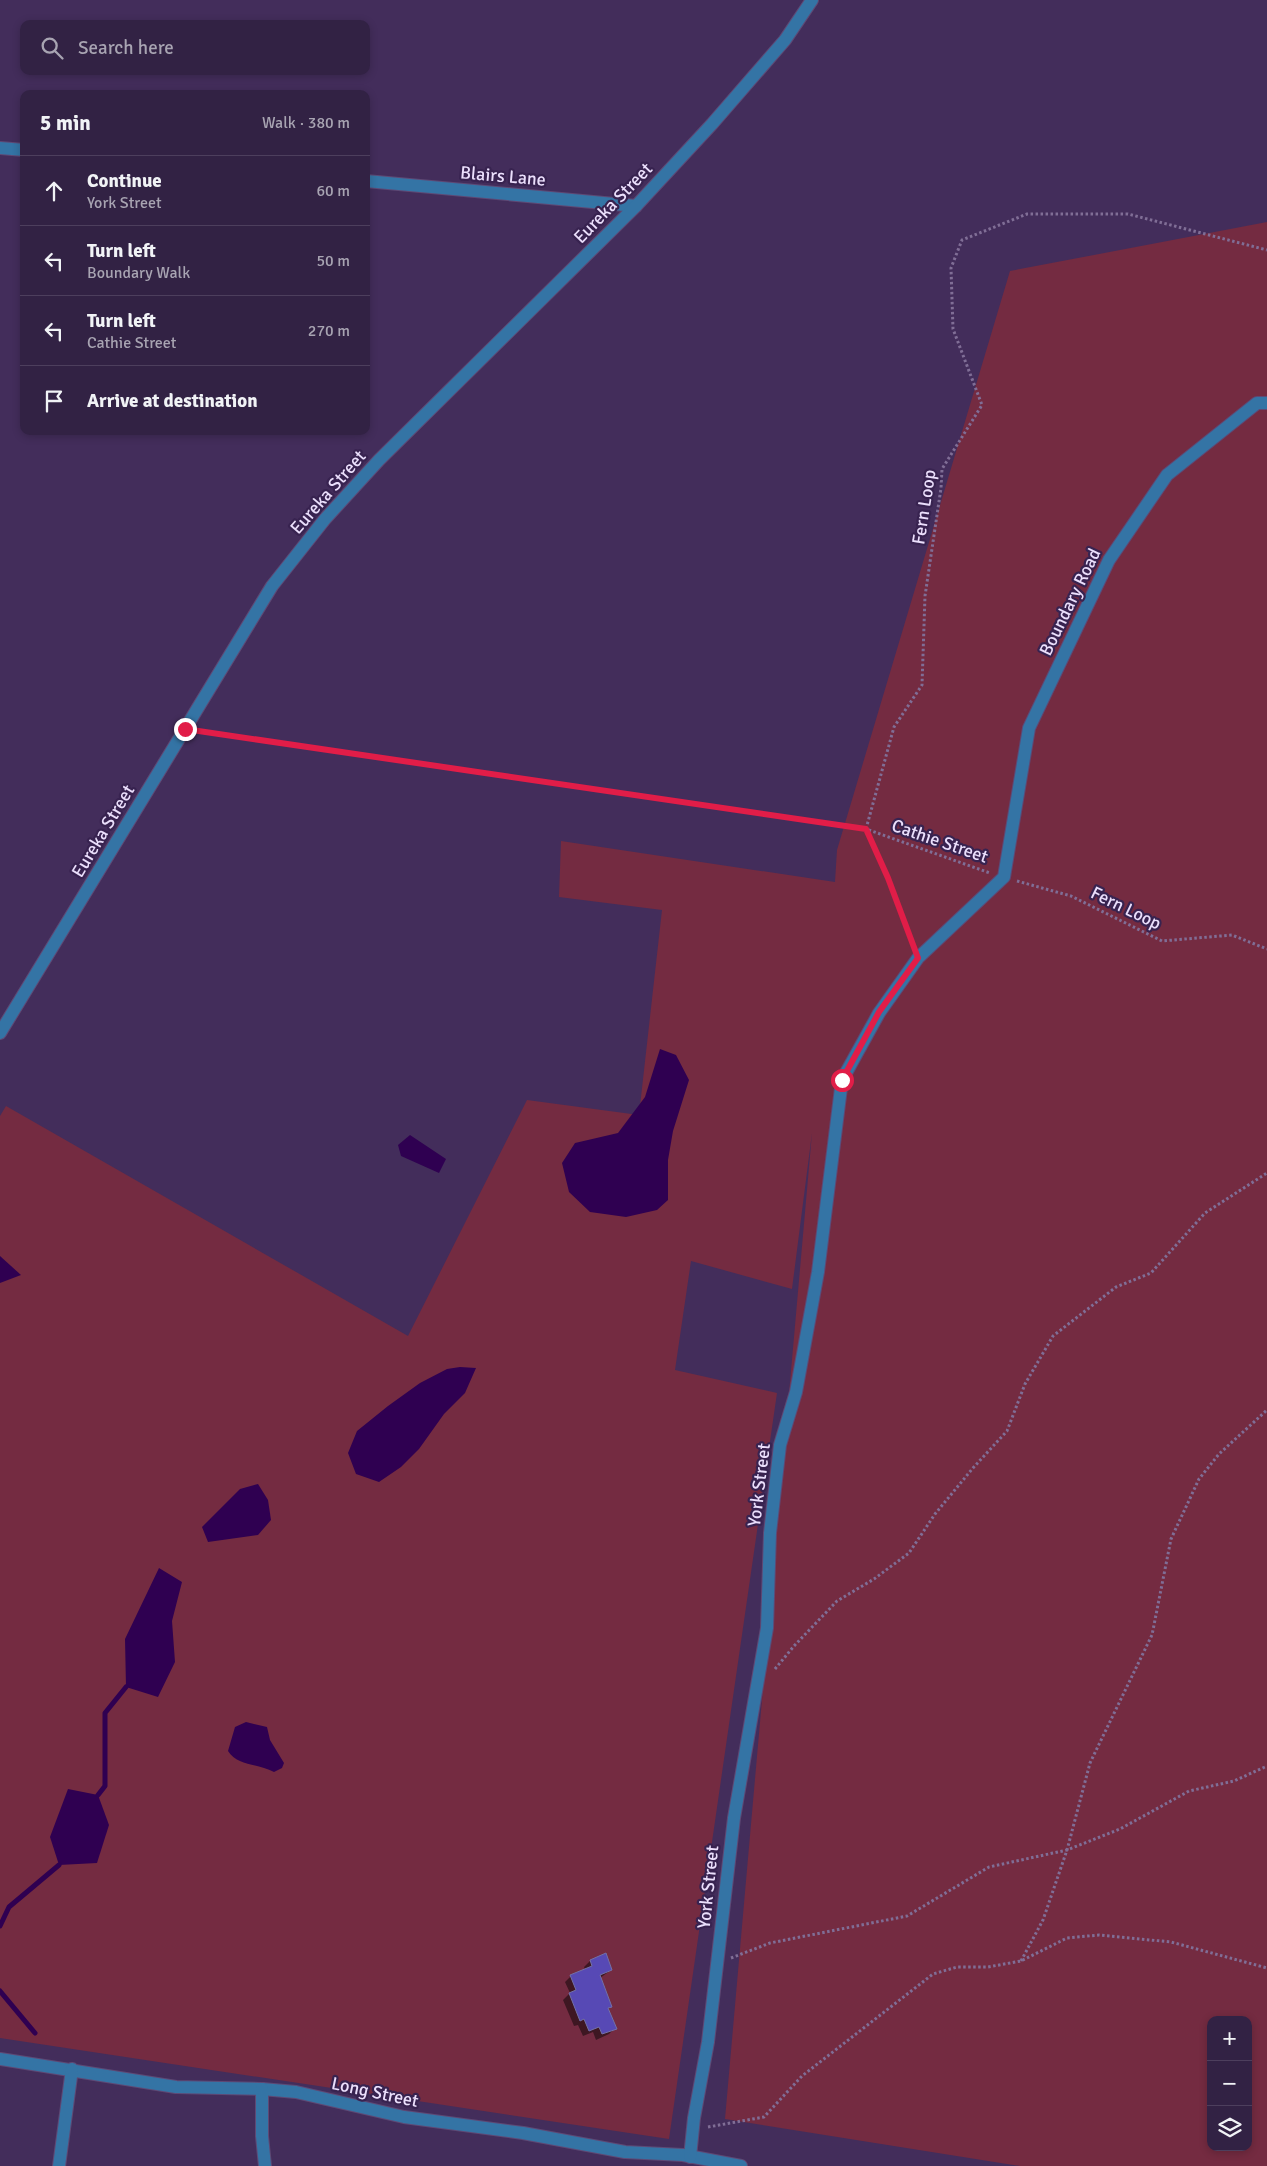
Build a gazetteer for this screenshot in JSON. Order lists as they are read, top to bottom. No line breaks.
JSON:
{"streets":{"street":["Blairs Lane","Eureka Street","Boundary Road","York Street","Long Street"],"path":["Fern Loop","Cathie Street"]},"crossings":[["Blairs Lane","Eureka Street"],["Eureka Street","Cathie Street"],["Fern Loop","Boundary Road"],["Fern Loop","Cathie Street"],["Fern Loop","York Street"],["Boundary Road","Cathie Street"],["Boundary Road","York Street"],["Cathie Street","York Street"],["York Street","Long Street"]],"page":{"search":"Search here","heading":["5 min","Walk · 380 m"],"list":[["Continue","York Street","60 m"],["Turn left","Boundary Walk","50 m"],["Turn left","Cathie Street","270 m"],"Arrive at destination"],"map_buttons":["+","−"]}}
